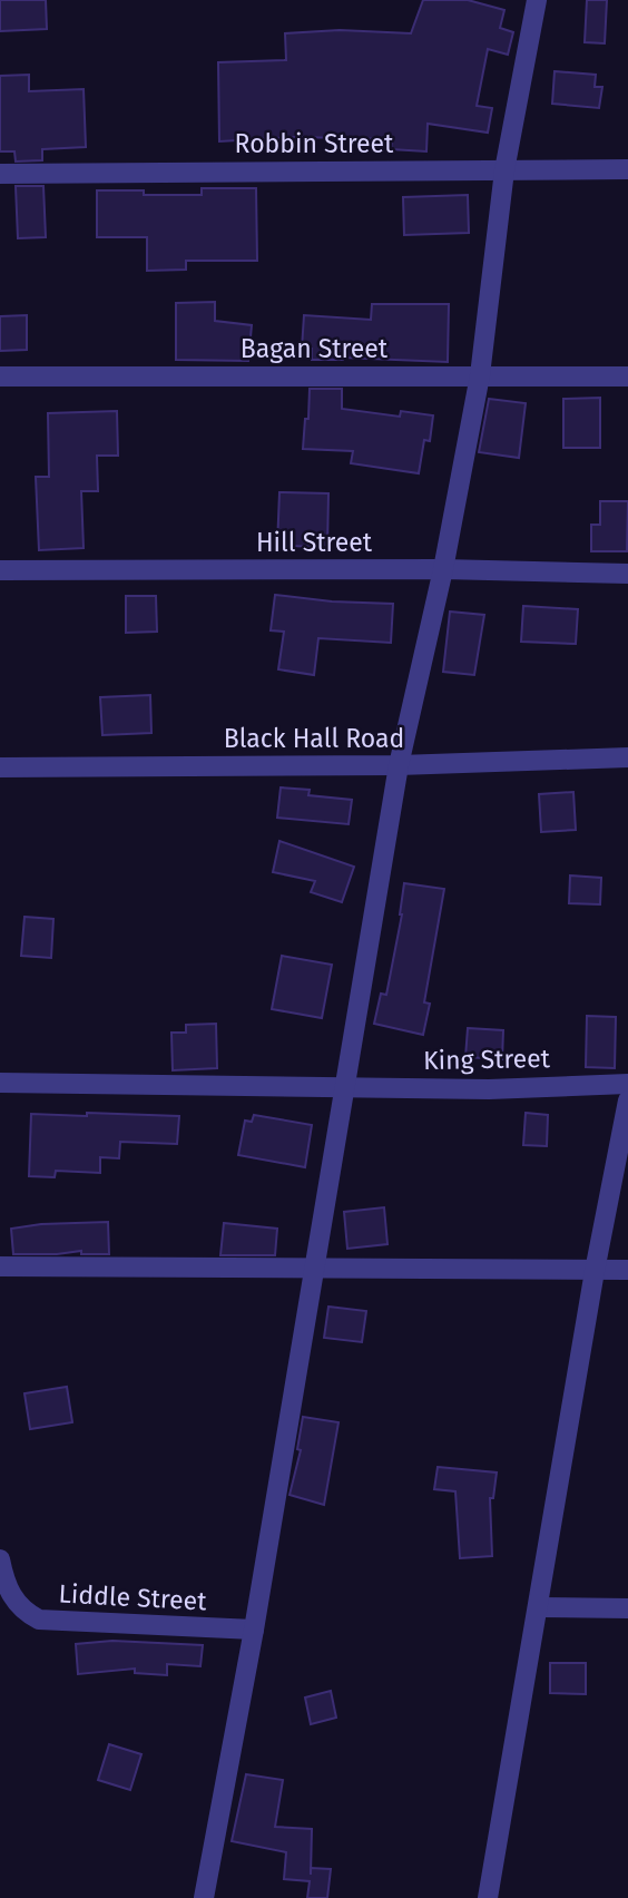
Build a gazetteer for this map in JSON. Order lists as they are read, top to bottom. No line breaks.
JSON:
{"streets":{"street":["Robbin Street","Bagan Street","Hill Street","Black Hall Road","King Street","Liddle Street"]}}
